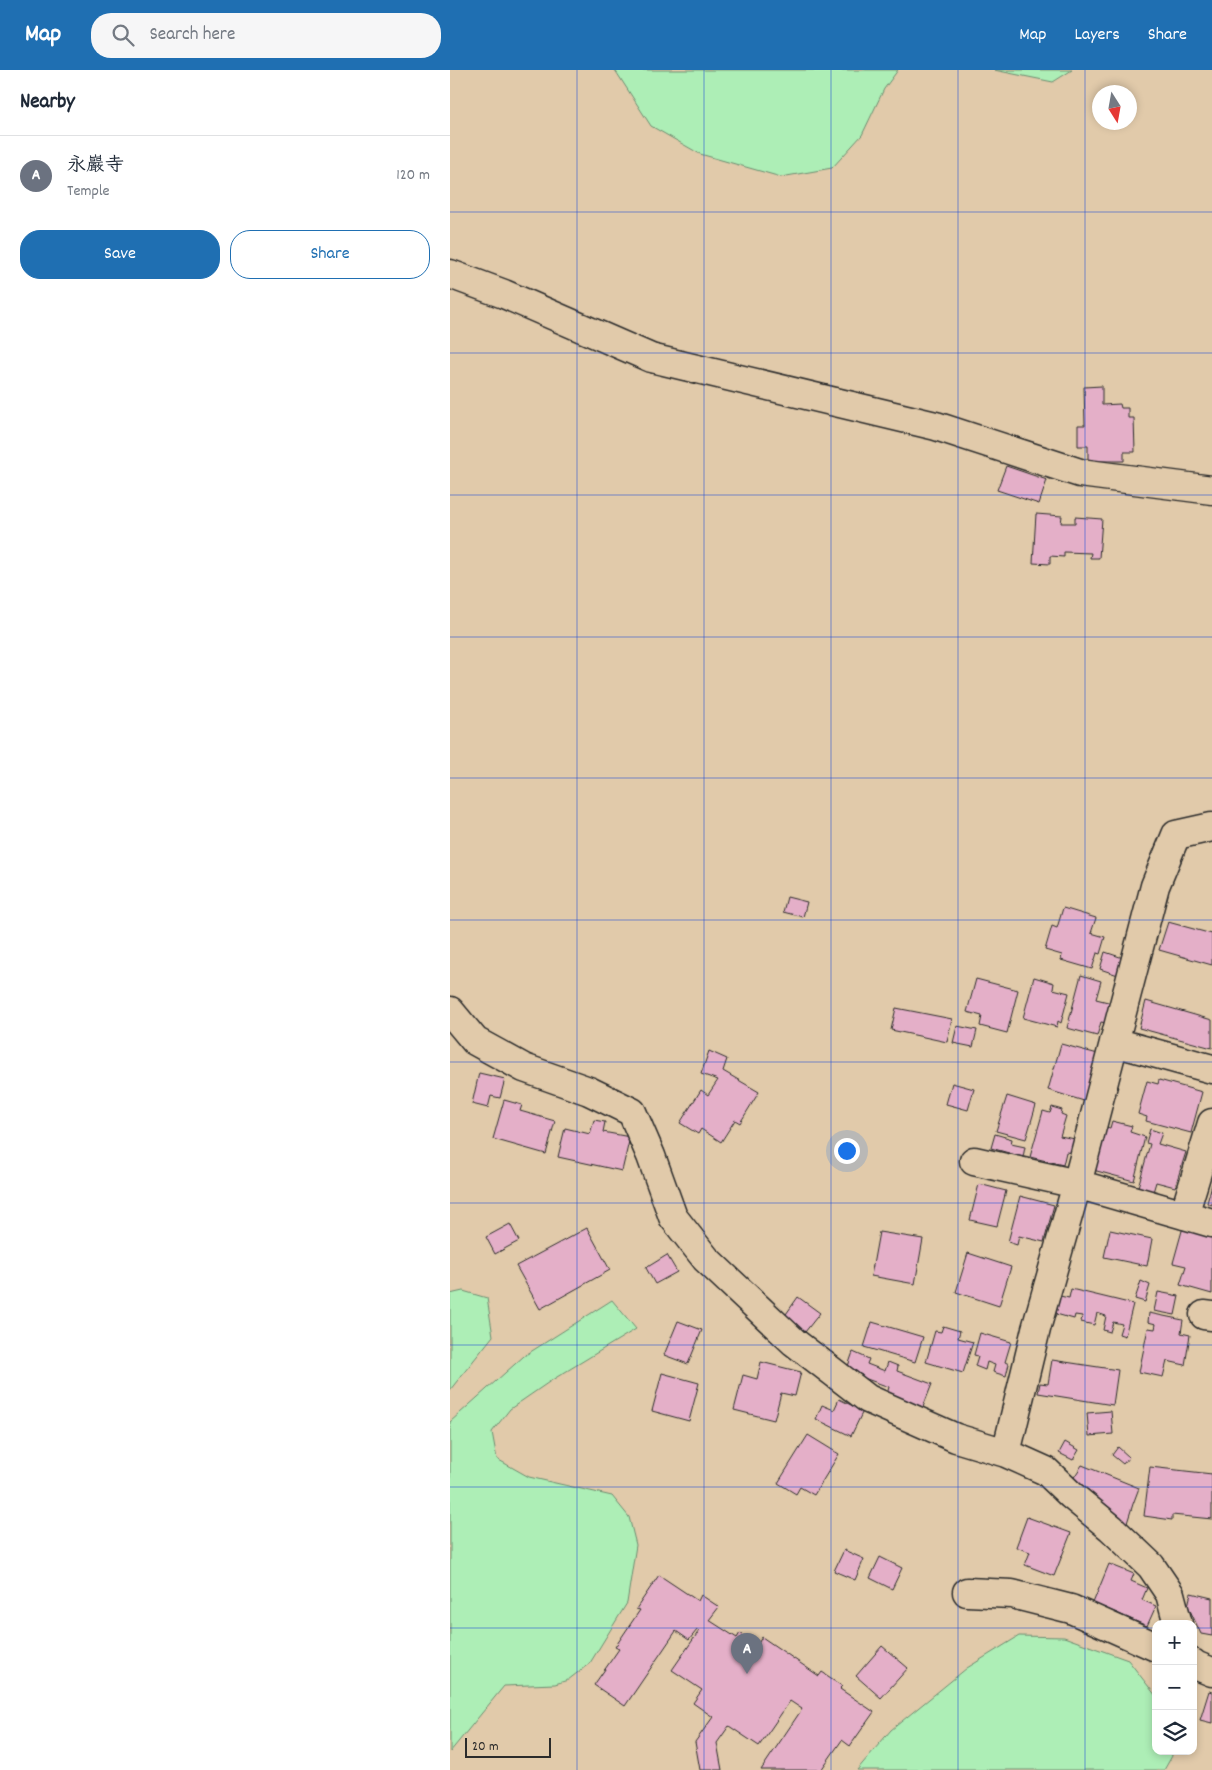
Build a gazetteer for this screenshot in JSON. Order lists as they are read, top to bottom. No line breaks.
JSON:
{"scale_bar":"20 m","north":"bottom","page":{"header":"Map","search":"Search here","nav":["Map","Layers","Share"],"heading":"Nearby","list":[{"mark":"A","name":"永巖寺","note":"Temple","value":"120 m"}],"buttons":["Save","Share"],"map_buttons":["+","−"],"pins":"A","scale":"20 m"}}
